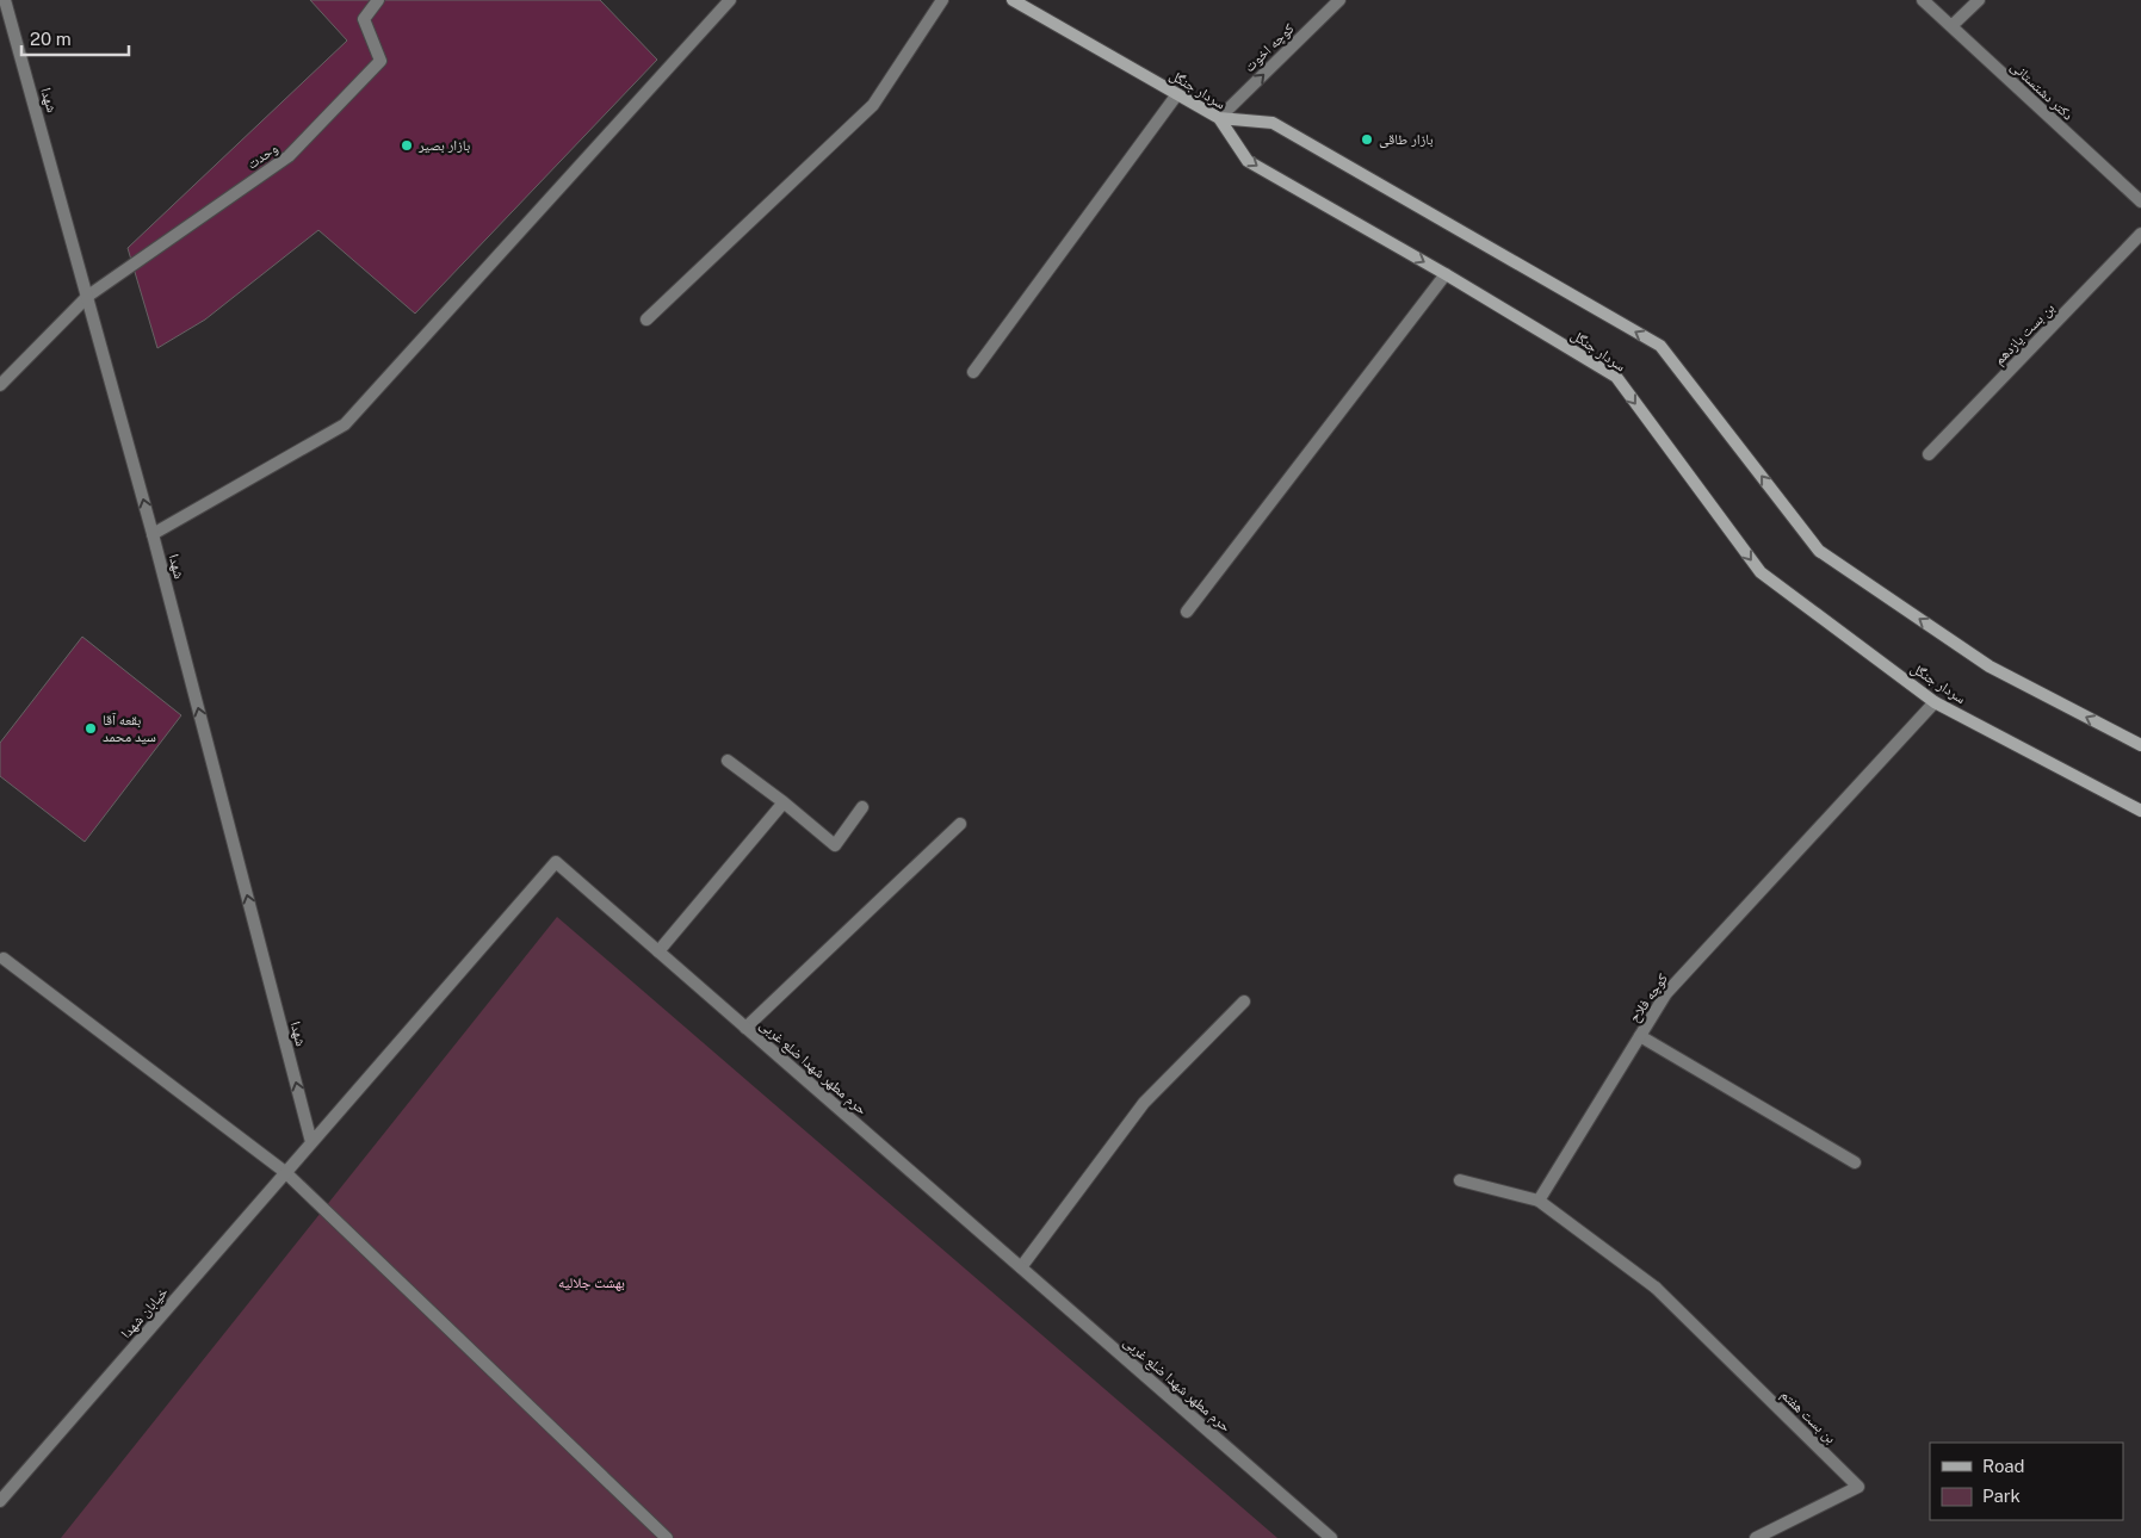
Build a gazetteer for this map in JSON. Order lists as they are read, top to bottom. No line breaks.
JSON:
{"streets":{"main road":["سردار جنگل"],"street":["کوچه اخوت","دکتر دشتستانی","شهدا","وحدت","بن بست یازدهم","کوچه فلاح","حرم مطهر شهدا ضلع غربی","خیابان شهدا","بن بست هفتم"]},"crossings":[["کوچه اخوت","سردار جنگل"],["سردار جنگل","کوچه فلاح"],["شهدا","وحدت"],["شهدا","حرم مطهر شهدا ضلع غربی"],["شهدا","خیابان شهدا"],["کوچه فلاح","بن بست هفتم"],["حرم مطهر شهدا ضلع غربی","خیابان شهدا"]],"one_way":["کوچه اخوت","شهدا"],"parks":["بهشت جلالیه"],"places":["بازار طاقی","بازار بصیر","بقعه آقا سید محمد"],"legend":["Road","Park"],"scale_bar":"20 m"}
